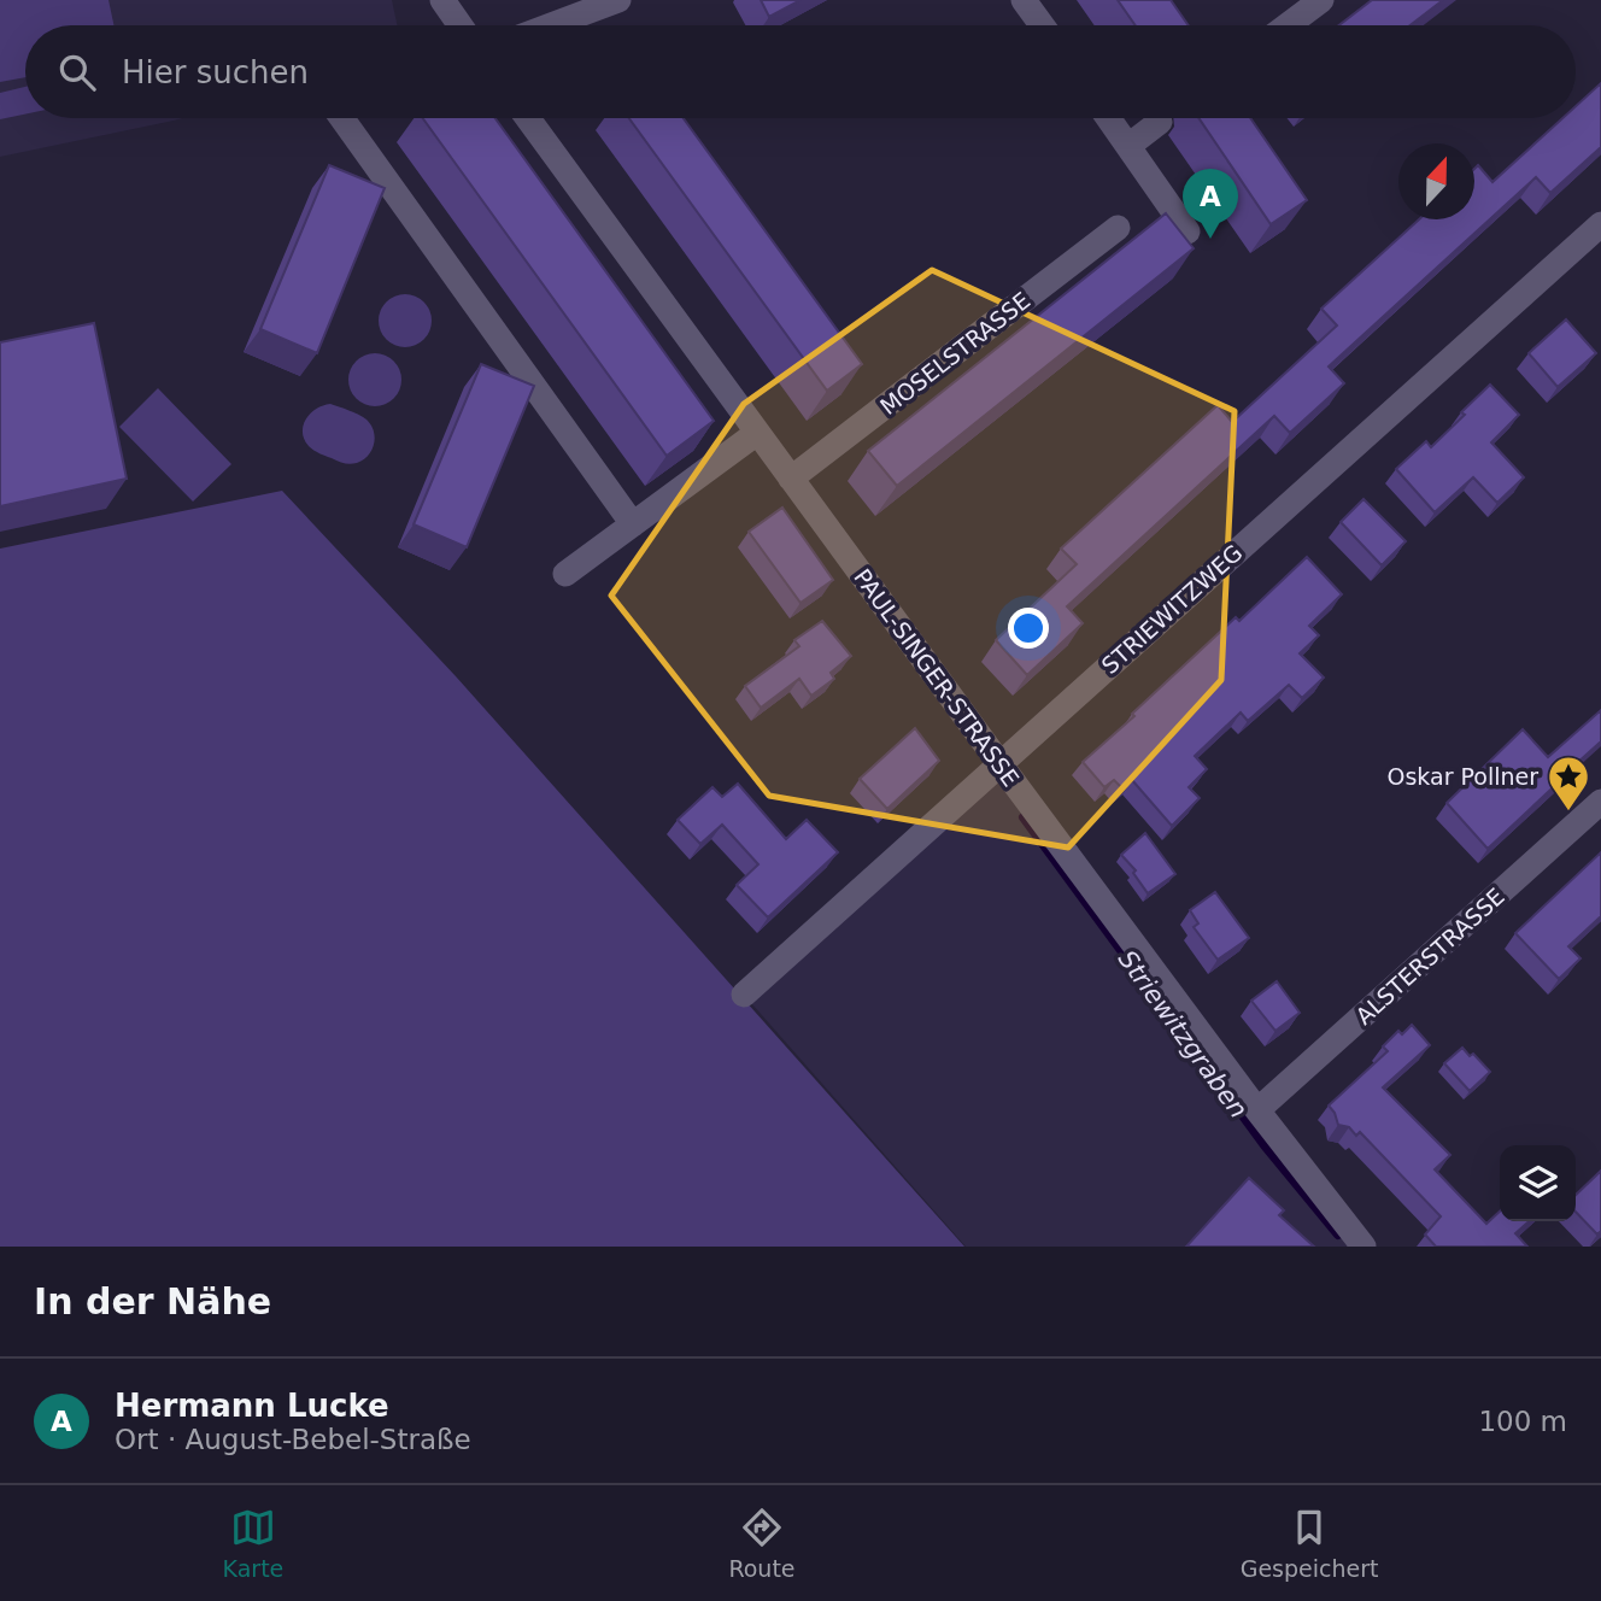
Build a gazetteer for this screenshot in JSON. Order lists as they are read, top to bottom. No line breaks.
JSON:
{"streets":{"street":["MOSELSTRASSE","STRIEWITZWEG","PAUL-SINGER-STRASSE","ALSTERSTRASSE"]},"crossings":[["MOSELSTRASSE","PAUL-SINGER-STRASSE"],["STRIEWITZWEG","PAUL-SINGER-STRASSE"],["PAUL-SINGER-STRASSE","ALSTERSTRASSE"]],"water":["Striewitzgraben"],"places":{"place":["Oskar Pollner"]},"north":"top","page":{"search":"Hier suchen","pins":"A","heading":"In der Nähe","list":[{"mark":"A","name":"Hermann Lucke","note":"Ort · August-Bebel-Straße","value":"100 m"}],"nav":["Karte","Route","Gespeichert"]}}
